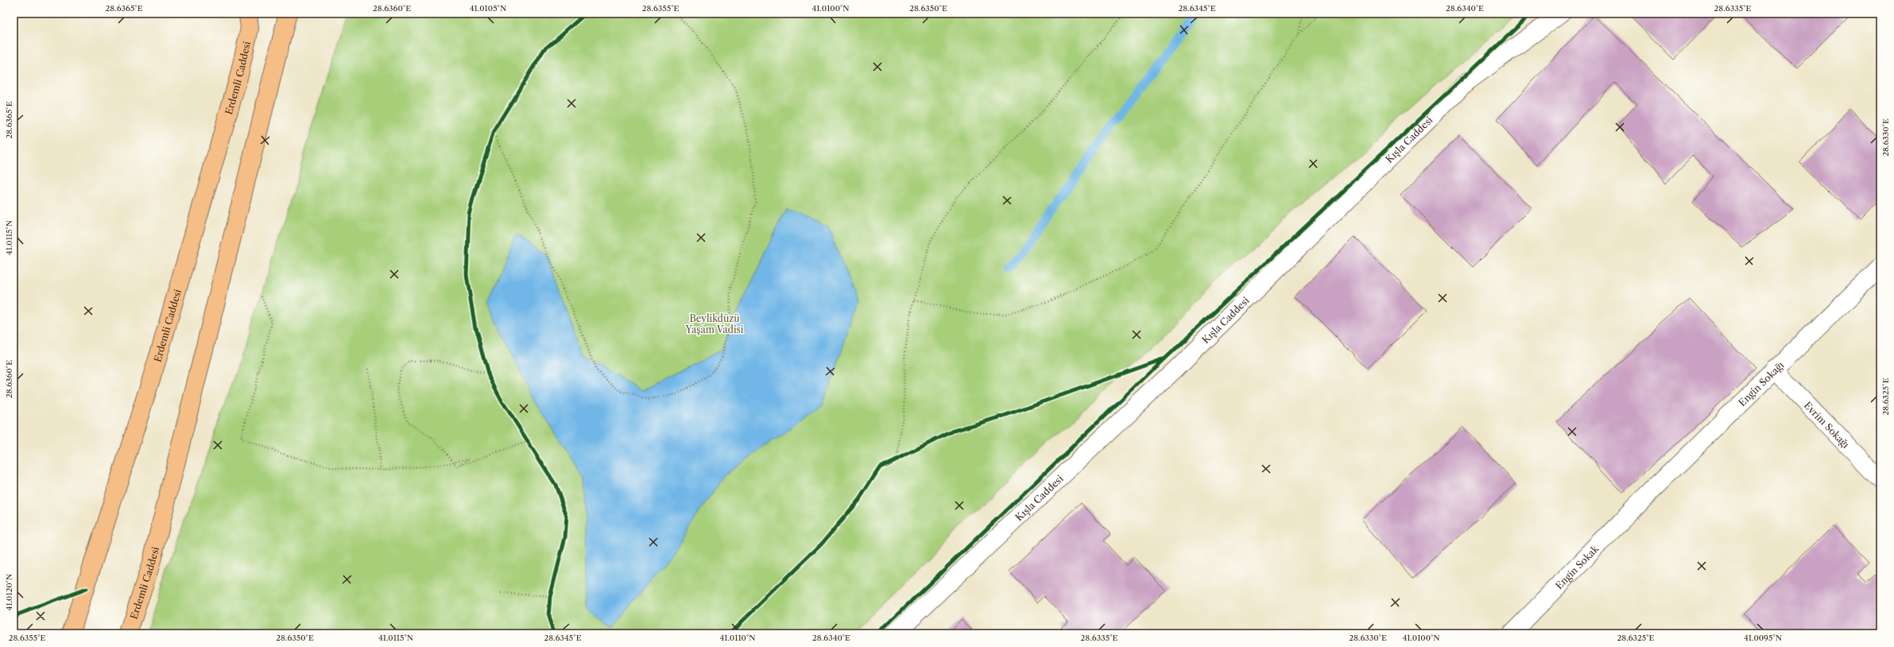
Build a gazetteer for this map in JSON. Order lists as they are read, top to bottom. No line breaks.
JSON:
{"streets":{"main road":["Erdemli Caddesi"],"street":["Kışla Caddesi","Engin Sokağı","Evrim Sokağı","Engin Sokak"]},"crossings":[["Engin Sokağı","Evrim Sokağı"],["Engin Sokağı","Engin Sokak"]],"parks":["Beylikdüzü Yaşam Vadisi"],"coordinates":["28.6365°E","28.6360°E","41.0105°N","28.6355°E","41.0100°N","28.6350°E","28.6345°E","28.6340°E","28.6335°E","28.6330°E","41.0115°N","28.6325°E","41.0120°N","41.0110°N","41.0095°N"]}
